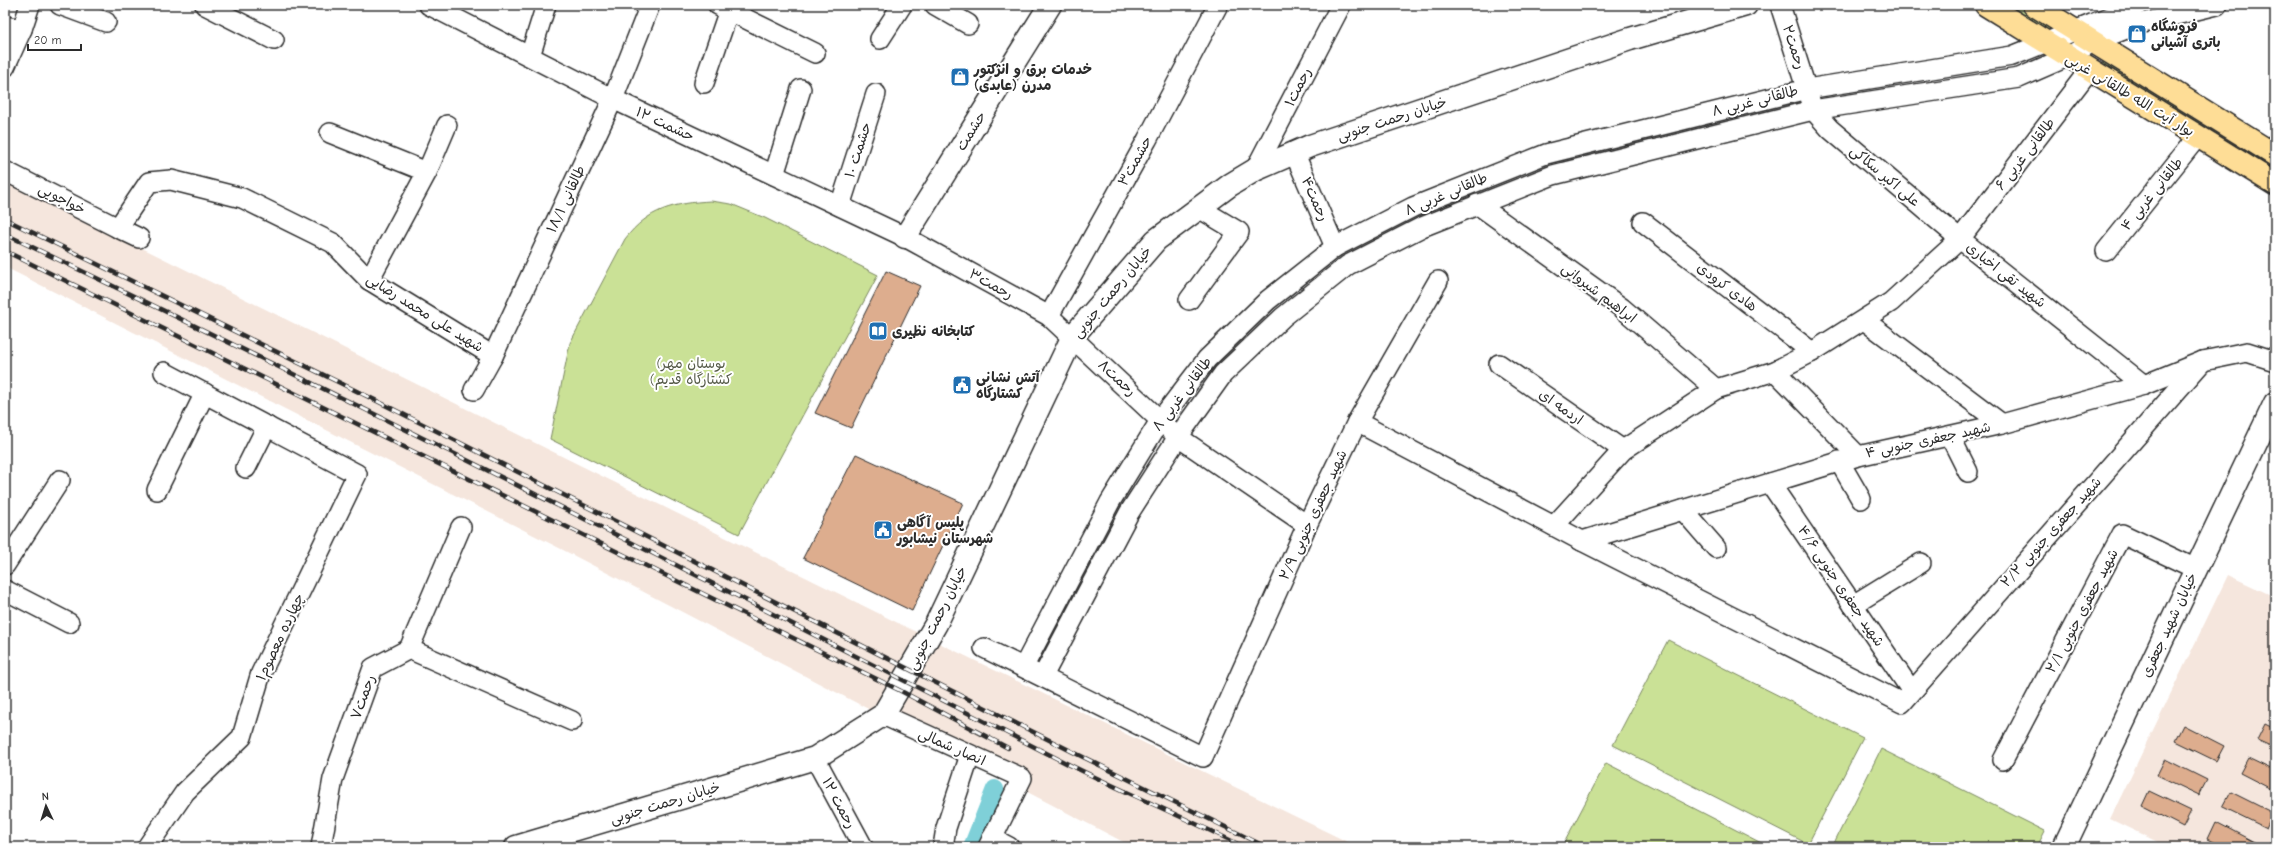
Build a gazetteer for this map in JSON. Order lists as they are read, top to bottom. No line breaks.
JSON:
{"streets":{"main road":["بوار آیت الله طالقانی غربی"],"street":["رحمت۲","رحمت۱","طالقانی غربی ۸","خیابان رحمت جنوبی","حشمت ۱۲","حشمت","حشمت ۱۰","طالقانی غربی ۶","حشمت۳","علی اکبر سکاکی","طالقانی غربی ۴","خواجویی","طالقانی ۱۸/۱","رحمت۴","شهید تقی اخباری","رحمت۳","هادی کرودی","ابراهیم شیروانی","شهید علی محمد رضایی","رحمت۸","اردمه ای","شهید جعفری جنوبی ۴","شهید جعفری جنوبی ۲/۹","شهید جعفری جنوبی ۲/۲","شهید جعفری جنوبی ۴/۶","شهید جعفری جنوبی ۲/۱","خیابان شهید جعفری","چهارده معصوم۱","رحمت۷","انصار شمالی","رحمت ۱۲"]},"crossings":[["رحمت۲","طالقانی غربی ۸"],["رحمت۲","علی اکبر سکاکی"],["رحمت۱","خیابان رحمت جنوبی"],["بوار آیت الله طالقانی غربی","طالقانی غربی ۸"],["بوار آیت الله طالقانی غربی","طالقانی غربی ۶"],["بوار آیت الله طالقانی غربی","طالقانی غربی ۴"],["طالقانی غربی ۸","علی اکبر سکاکی"],["طالقانی غربی ۸","رحمت۴"],["طالقانی غربی ۸","ابراهیم شیروانی"],["طالقانی غربی ۸","رحمت۸"],["طالقانی غربی ۸","شهید جعفری جنوبی ۲/۹"],["خیابان رحمت جنوبی","رحمت۴"],["خیابان رحمت جنوبی","رحمت۳"],["خیابان رحمت جنوبی","رحمت۸"],["خیابان رحمت جنوبی","انصار شمالی"],["خیابان رحمت جنوبی","رحمت ۱۲"],["حشمت ۱۲","حشمت"],["حشمت ۱۲","حشمت ۱۰"],["حشمت ۱۲","طالقانی ۱۸/۱"],["حشمت ۱۲","رحمت۳"],["حشمت","رحمت۳"],["طالقانی غربی ۶","علی اکبر سکاکی"],["طالقانی غربی ۶","شهید تقی اخباری"],["طالقانی غربی ۶","هادی کرودی"],["طالقانی غربی ۶","ابراهیم شیروانی"],["طالقانی غربی ۶","اردمه ای"],["حشمت۳","رحمت۳"],["علی اکبر سکاکی","شهید تقی اخباری"],["خواجویی","شهید علی محمد رضایی"],["طالقانی ۱۸/۱","شهید علی محمد رضایی"],["شهید تقی اخباری","شهید جعفری جنوبی ۴"],["رحمت۳","رحمت۸"],["رحمت۸","شهید جعفری جنوبی ۲/۹"],["شهید جعفری جنوبی ۴","شهید جعفری جنوبی ۲/۲"],["شهید جعفری جنوبی ۴","شهید جعفری جنوبی ۴/۶"],["شهید جعفری جنوبی ۲/۲","شهید جعفری جنوبی ۴/۶"],["شهید جعفری جنوبی ۲/۱","خیابان شهید جعفری"]],"parks":["(بوستان مهر (کشتارگاه قدیم"],"places":{"shop":["فروشگاه باتری آشیانی","خدمات برق و انژکتور مدرن (عابدی)"],"library":["کتابخانه نظیری"],"public building":["آتش نشانی کشتارگاه","پلیس آگاهی شهرستان نیشابور"]},"scale_bar":"20 m","north":"top"}
